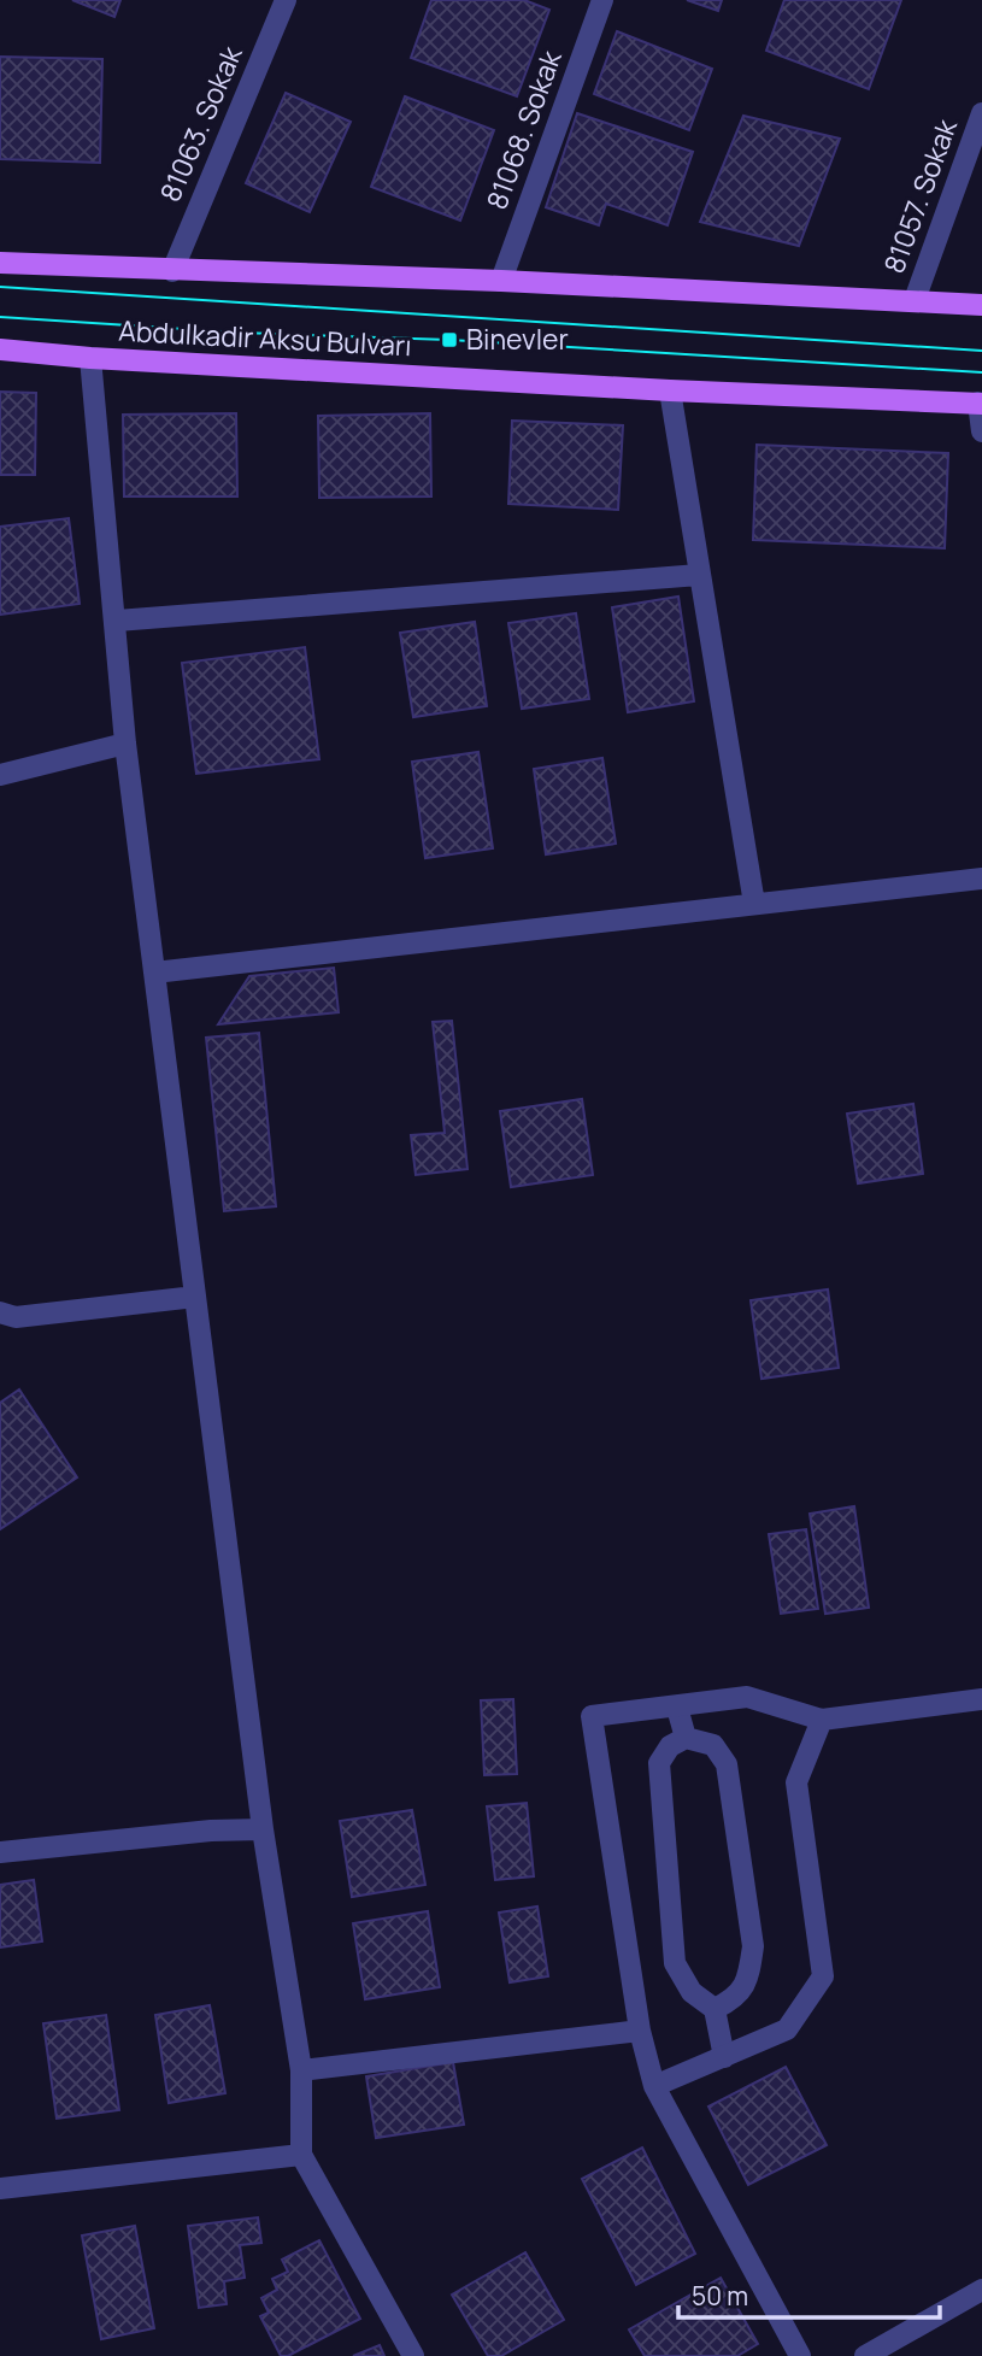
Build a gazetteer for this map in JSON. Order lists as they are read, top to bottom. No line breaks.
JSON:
{"streets":{"main road":["Abdulkadir Aksu Bulvarı"],"street":["81063. Sokak","81068. Sokak","81057. Sokak"]},"places":{"transit":["Binevler"]},"scale_bar":"50 m"}
